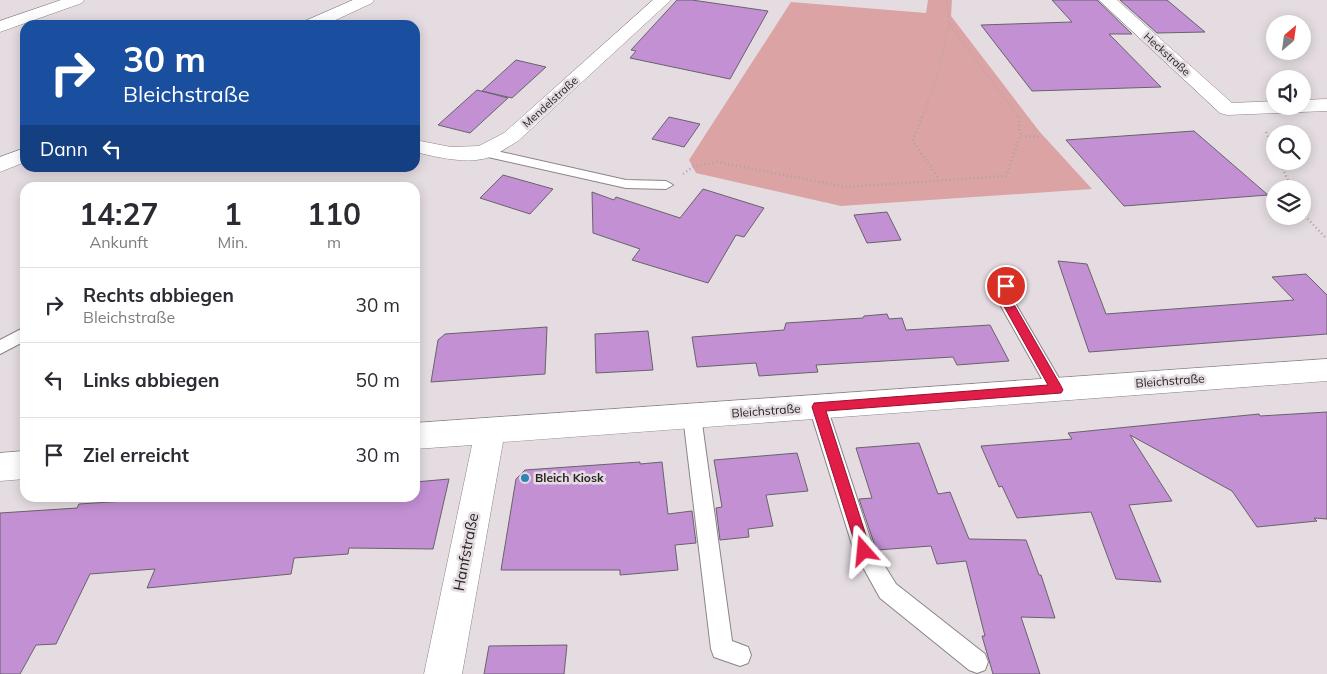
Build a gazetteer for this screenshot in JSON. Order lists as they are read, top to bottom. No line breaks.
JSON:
{"streets":{"street":["Heckstraße","Mendelstraße","Bleichstraße","Hanfstraße"]},"crossings":[["Bleichstraße","Hanfstraße"]],"places":["Bleich Kiosk"],"north":"top right","page":{"turn":["30 m","Bleichstraße"],"then":"Dann","eta":["14:27","Ankunft","1","Min.","110","m"],"list":[{"name":"Rechts abbiegen","note":"Bleichstraße","value":"30 m"},{"name":"Links abbiegen","value":"50 m"},{"name":"Ziel erreicht","value":"30 m"}]}}
